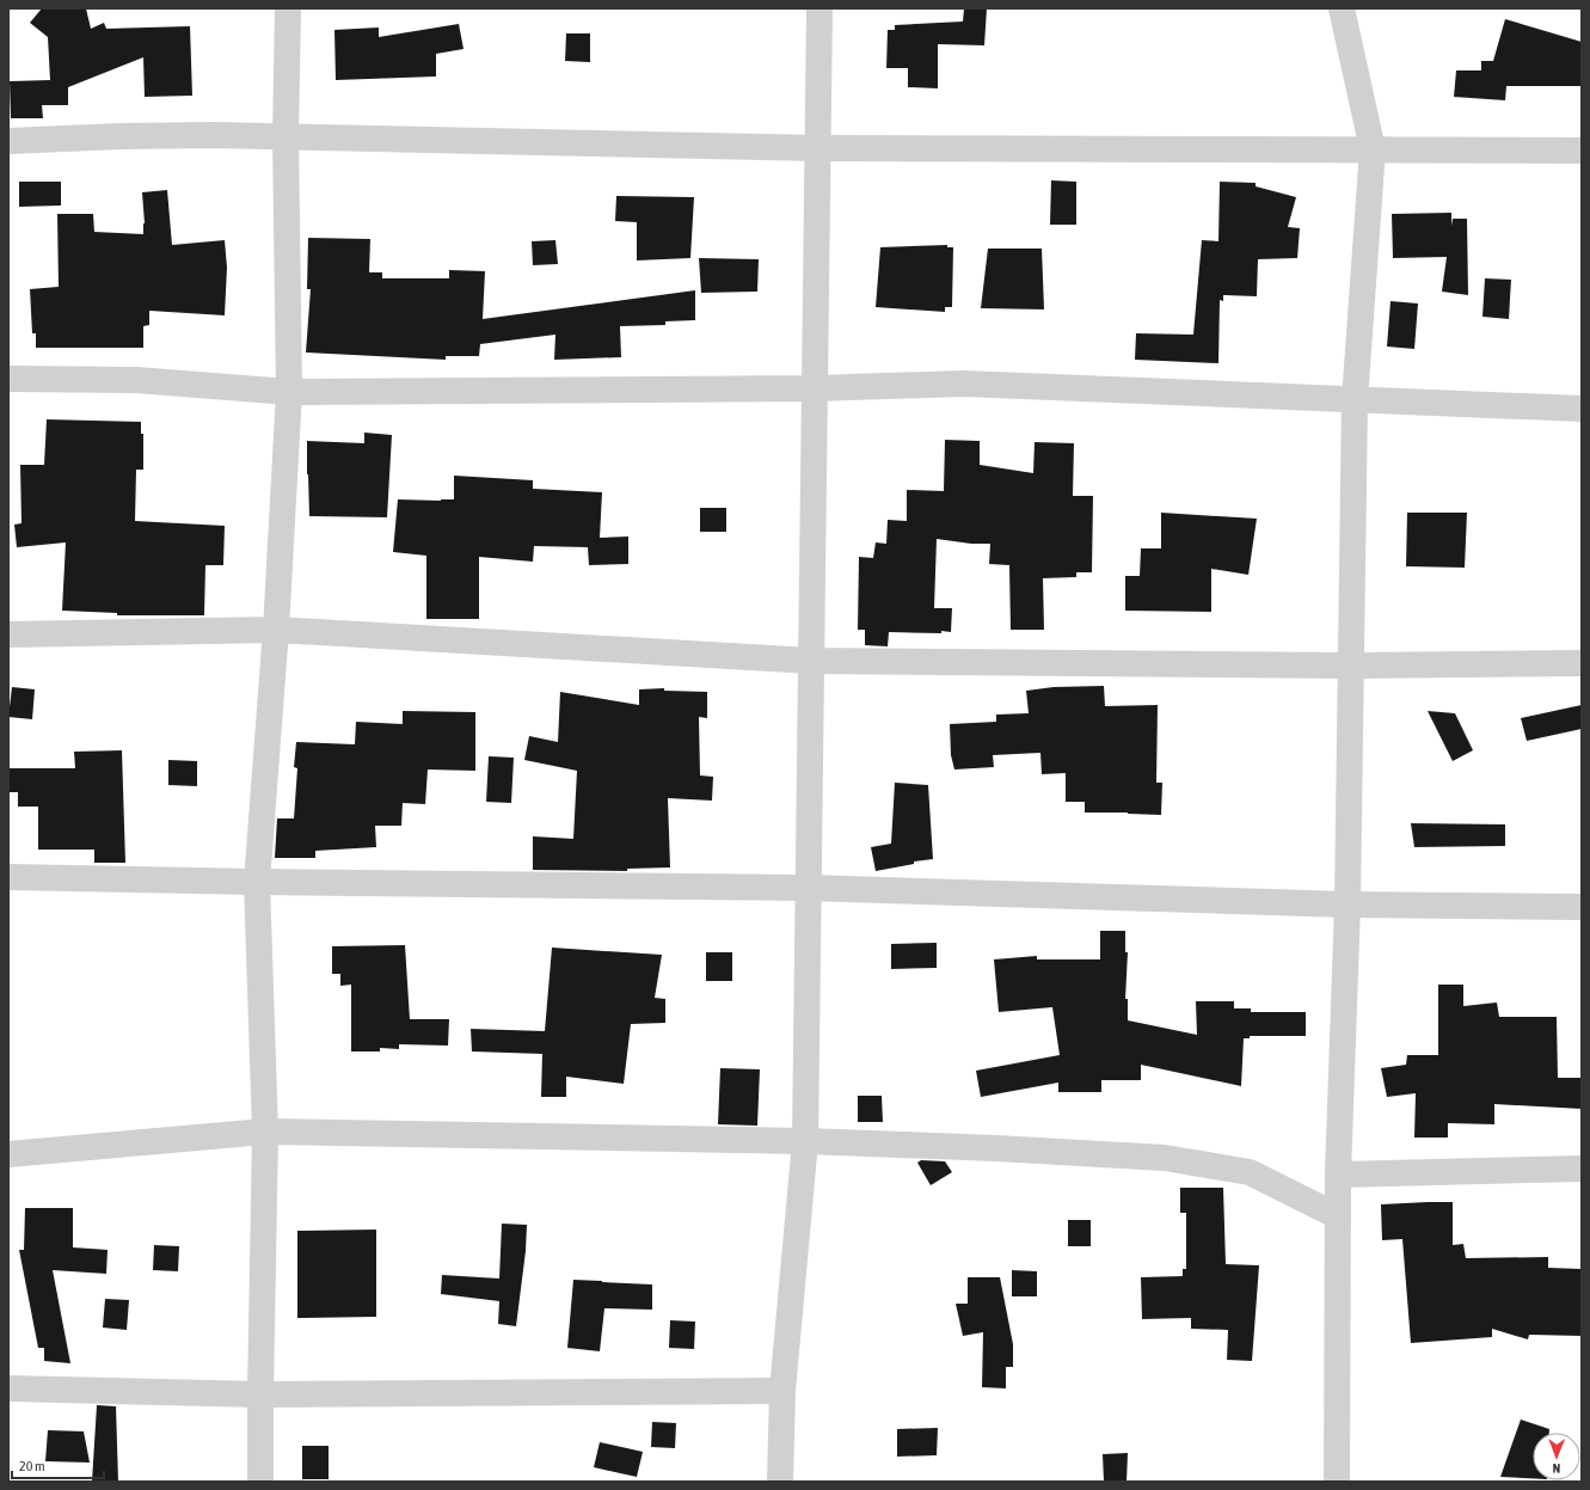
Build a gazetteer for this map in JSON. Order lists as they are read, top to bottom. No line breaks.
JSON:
{"scale_bar":"20 m","north":"bottom"}
